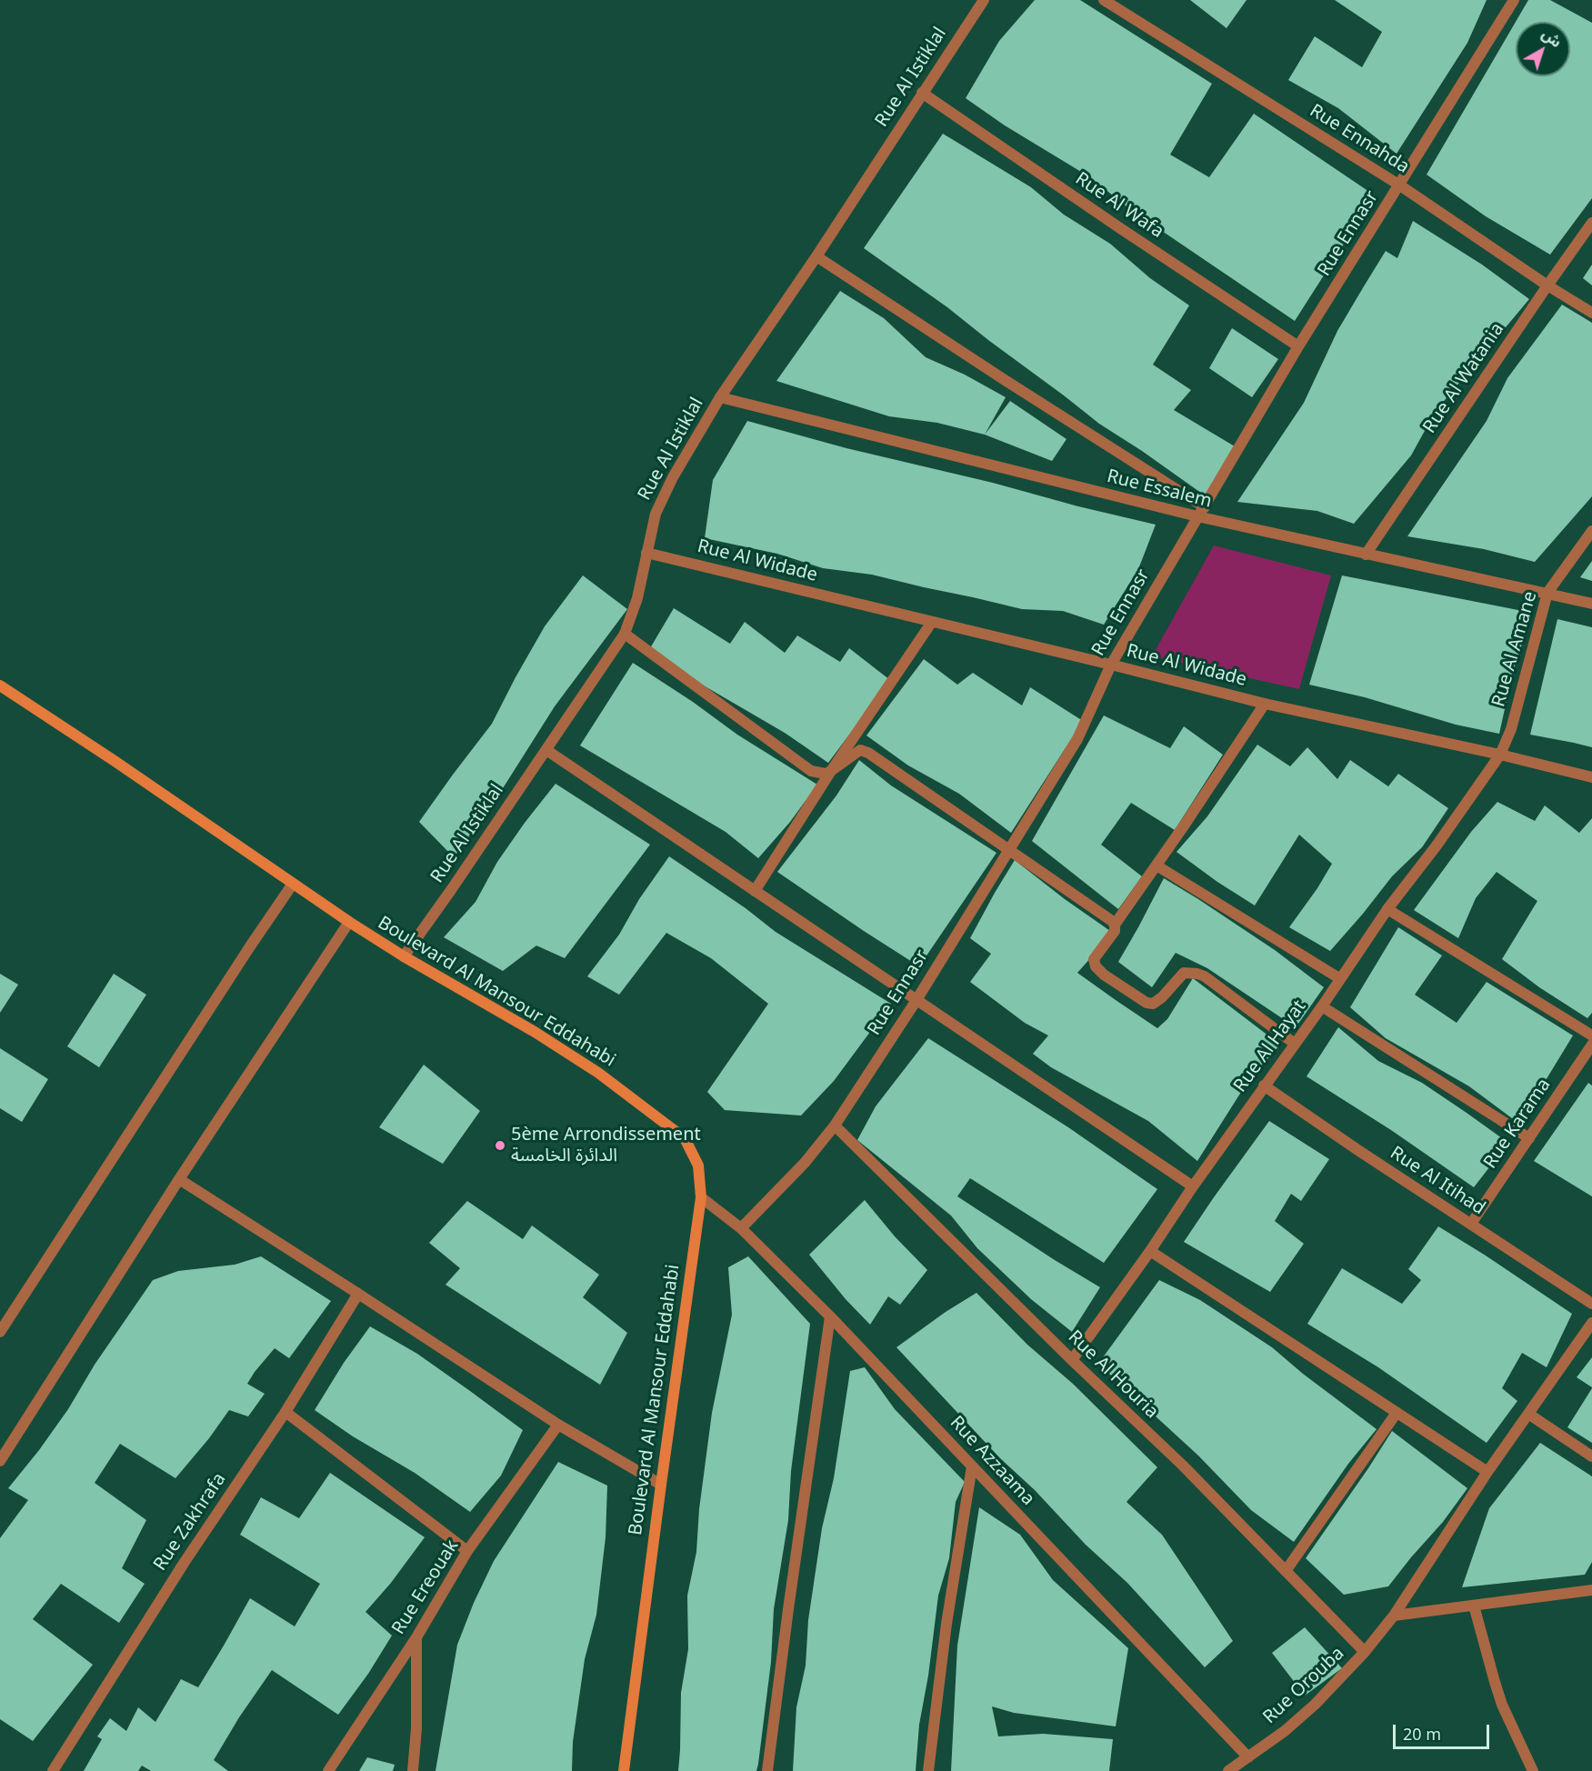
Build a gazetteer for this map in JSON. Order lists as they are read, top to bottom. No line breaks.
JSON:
{"streets":{"main road":["Boulevard Al Mansour Eddahabi"],"street":["Rue Al Istiklal","Rue Ennahda","Rue Al Wafa","Rue Ennasr","Rue Al Watania","Rue Essalem","Rue Al Widade","Rue Al Amane","Rue Al Hayat","Rue Karama","Rue Al Itihad","Rue Al Houria","Rue Azzaama","Rue Zakhrafa","Rue Ereouak","Rue Orouba"]},"crossings":[["Rue Al Istiklal","Rue Al Wafa"],["Rue Al Istiklal","Rue Essalem"],["Rue Al Istiklal","Rue Al Widade"],["Rue Al Istiklal","Boulevard Al Mansour Eddahabi"],["Rue Ennahda","Rue Ennasr"],["Rue Ennahda","Rue Al Watania"],["Rue Al Wafa","Rue Ennasr"],["Rue Ennasr","Rue Essalem"],["Rue Ennasr","Rue Al Widade"],["Rue Ennasr","Rue Al Houria"],["Rue Ennasr","Rue Azzaama"],["Rue Al Watania","Rue Essalem"],["Rue Essalem","Rue Al Amane"],["Rue Al Widade","Rue Al Amane"],["Rue Al Widade","Rue Al Hayat"],["Rue Al Amane","Rue Al Hayat"],["Boulevard Al Mansour Eddahabi","Rue Azzaama"],["Rue Al Hayat","Rue Al Itihad"],["Rue Al Hayat","Rue Al Houria"],["Rue Karama","Rue Al Itihad"],["Rue Al Houria","Rue Orouba"],["Rue Azzaama","Rue Orouba"]],"places":["5ème Arrondissement الدائرة الخامسة"],"scale_bar":"20 m","north":"top right"}
